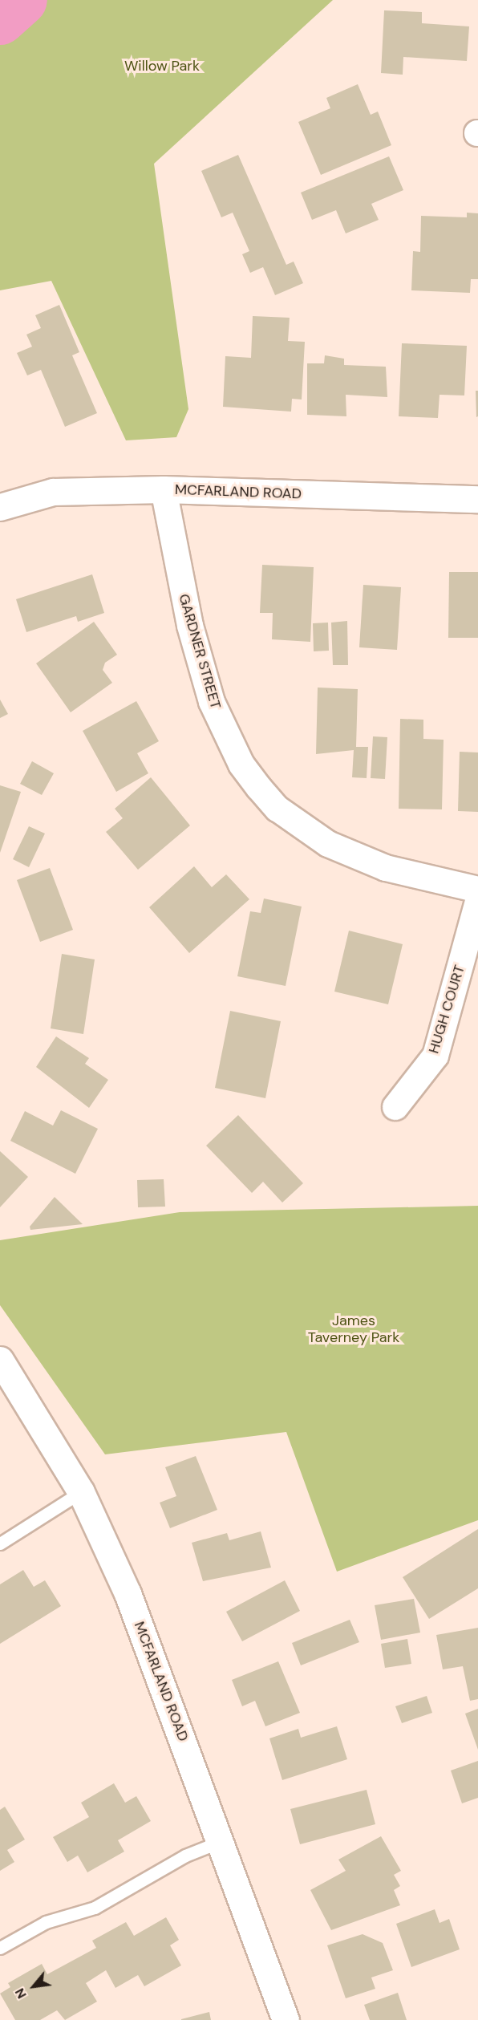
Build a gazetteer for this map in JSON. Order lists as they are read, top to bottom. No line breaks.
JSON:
{"streets":{"street":["MCFARLAND ROAD","GARDNER STREET","HUGH COURT"]},"crossings":[["MCFARLAND ROAD","GARDNER STREET"]],"parks":["Willow Park","James Taverney Park"],"north":"bottom left"}
